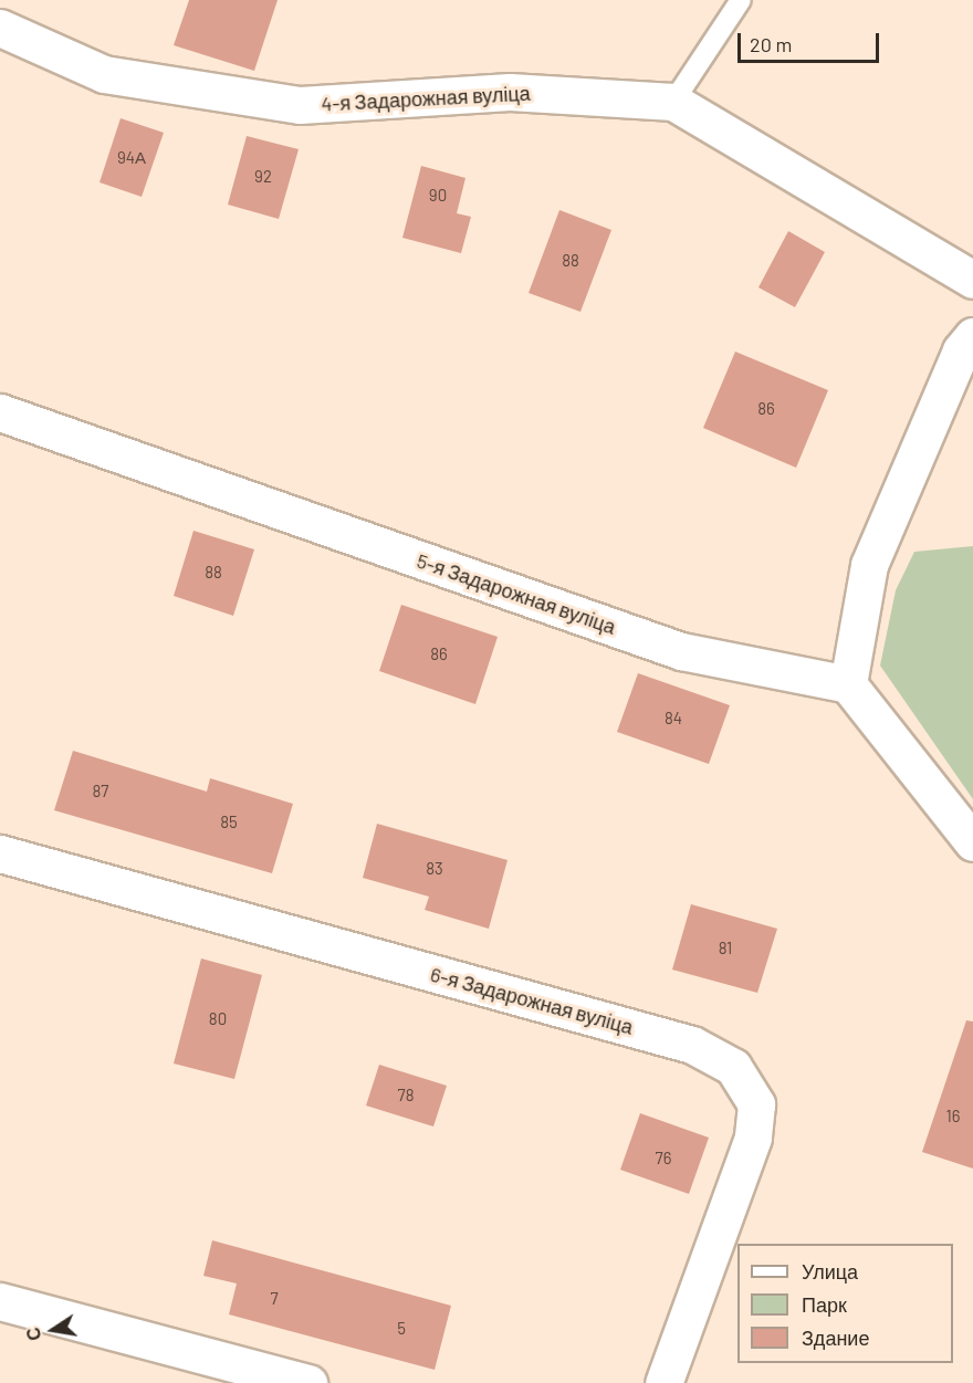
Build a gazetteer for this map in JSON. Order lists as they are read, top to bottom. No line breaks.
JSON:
{"streets":{"street":["4-я Задарожная вуліца","5-я Задарожная вуліца","6-я Задарожная вуліца"]},"house_numbers":["94А","92","90","88","86","88","86","84","87","85","83","81","80","78","16","76","7","5"],"legend":["Улица","Парк","Здание"],"scale_bar":"20 m","north":"left"}
